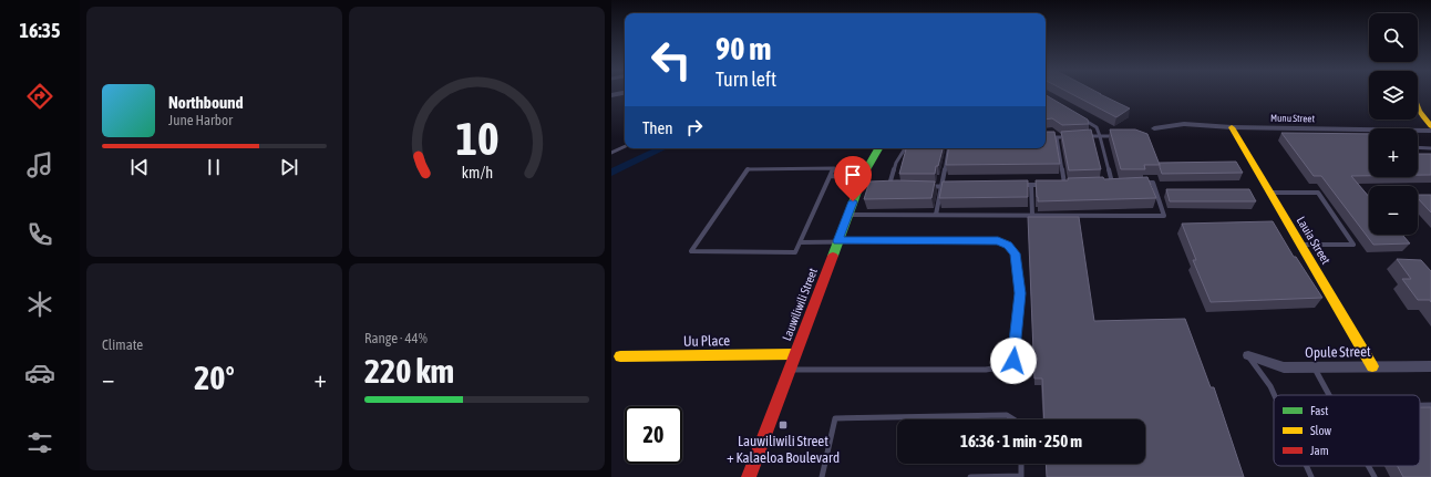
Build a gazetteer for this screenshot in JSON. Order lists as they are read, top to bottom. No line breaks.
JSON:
{"streets":{"street":["Munu Street","Lauia Street","Lauwiliwili Street","Uu Place","Opule Street"]},"crossings":[["Munu Street","Lauia Street"],["Lauia Street","Opule Street"],["Lauwiliwili Street","Uu Place"]],"places":{"transit":["Lauwiliwili Street + Kalaeloa Boulevard"]},"legend":["Fast","Slow","Jam"],"page":{"tabs":"16:35","map_buttons":["+","−"],"turn":["90 m","Turn left"],"song":["Northbound","June Harbor"],"then":"Then","tile":["Climate",["Range · 44%","220 km"]],"heat":["−","20°","+"],"limit":"20","trip":"16:36 · 1 min · 250 m","gauge":["10","km/h"]}}
